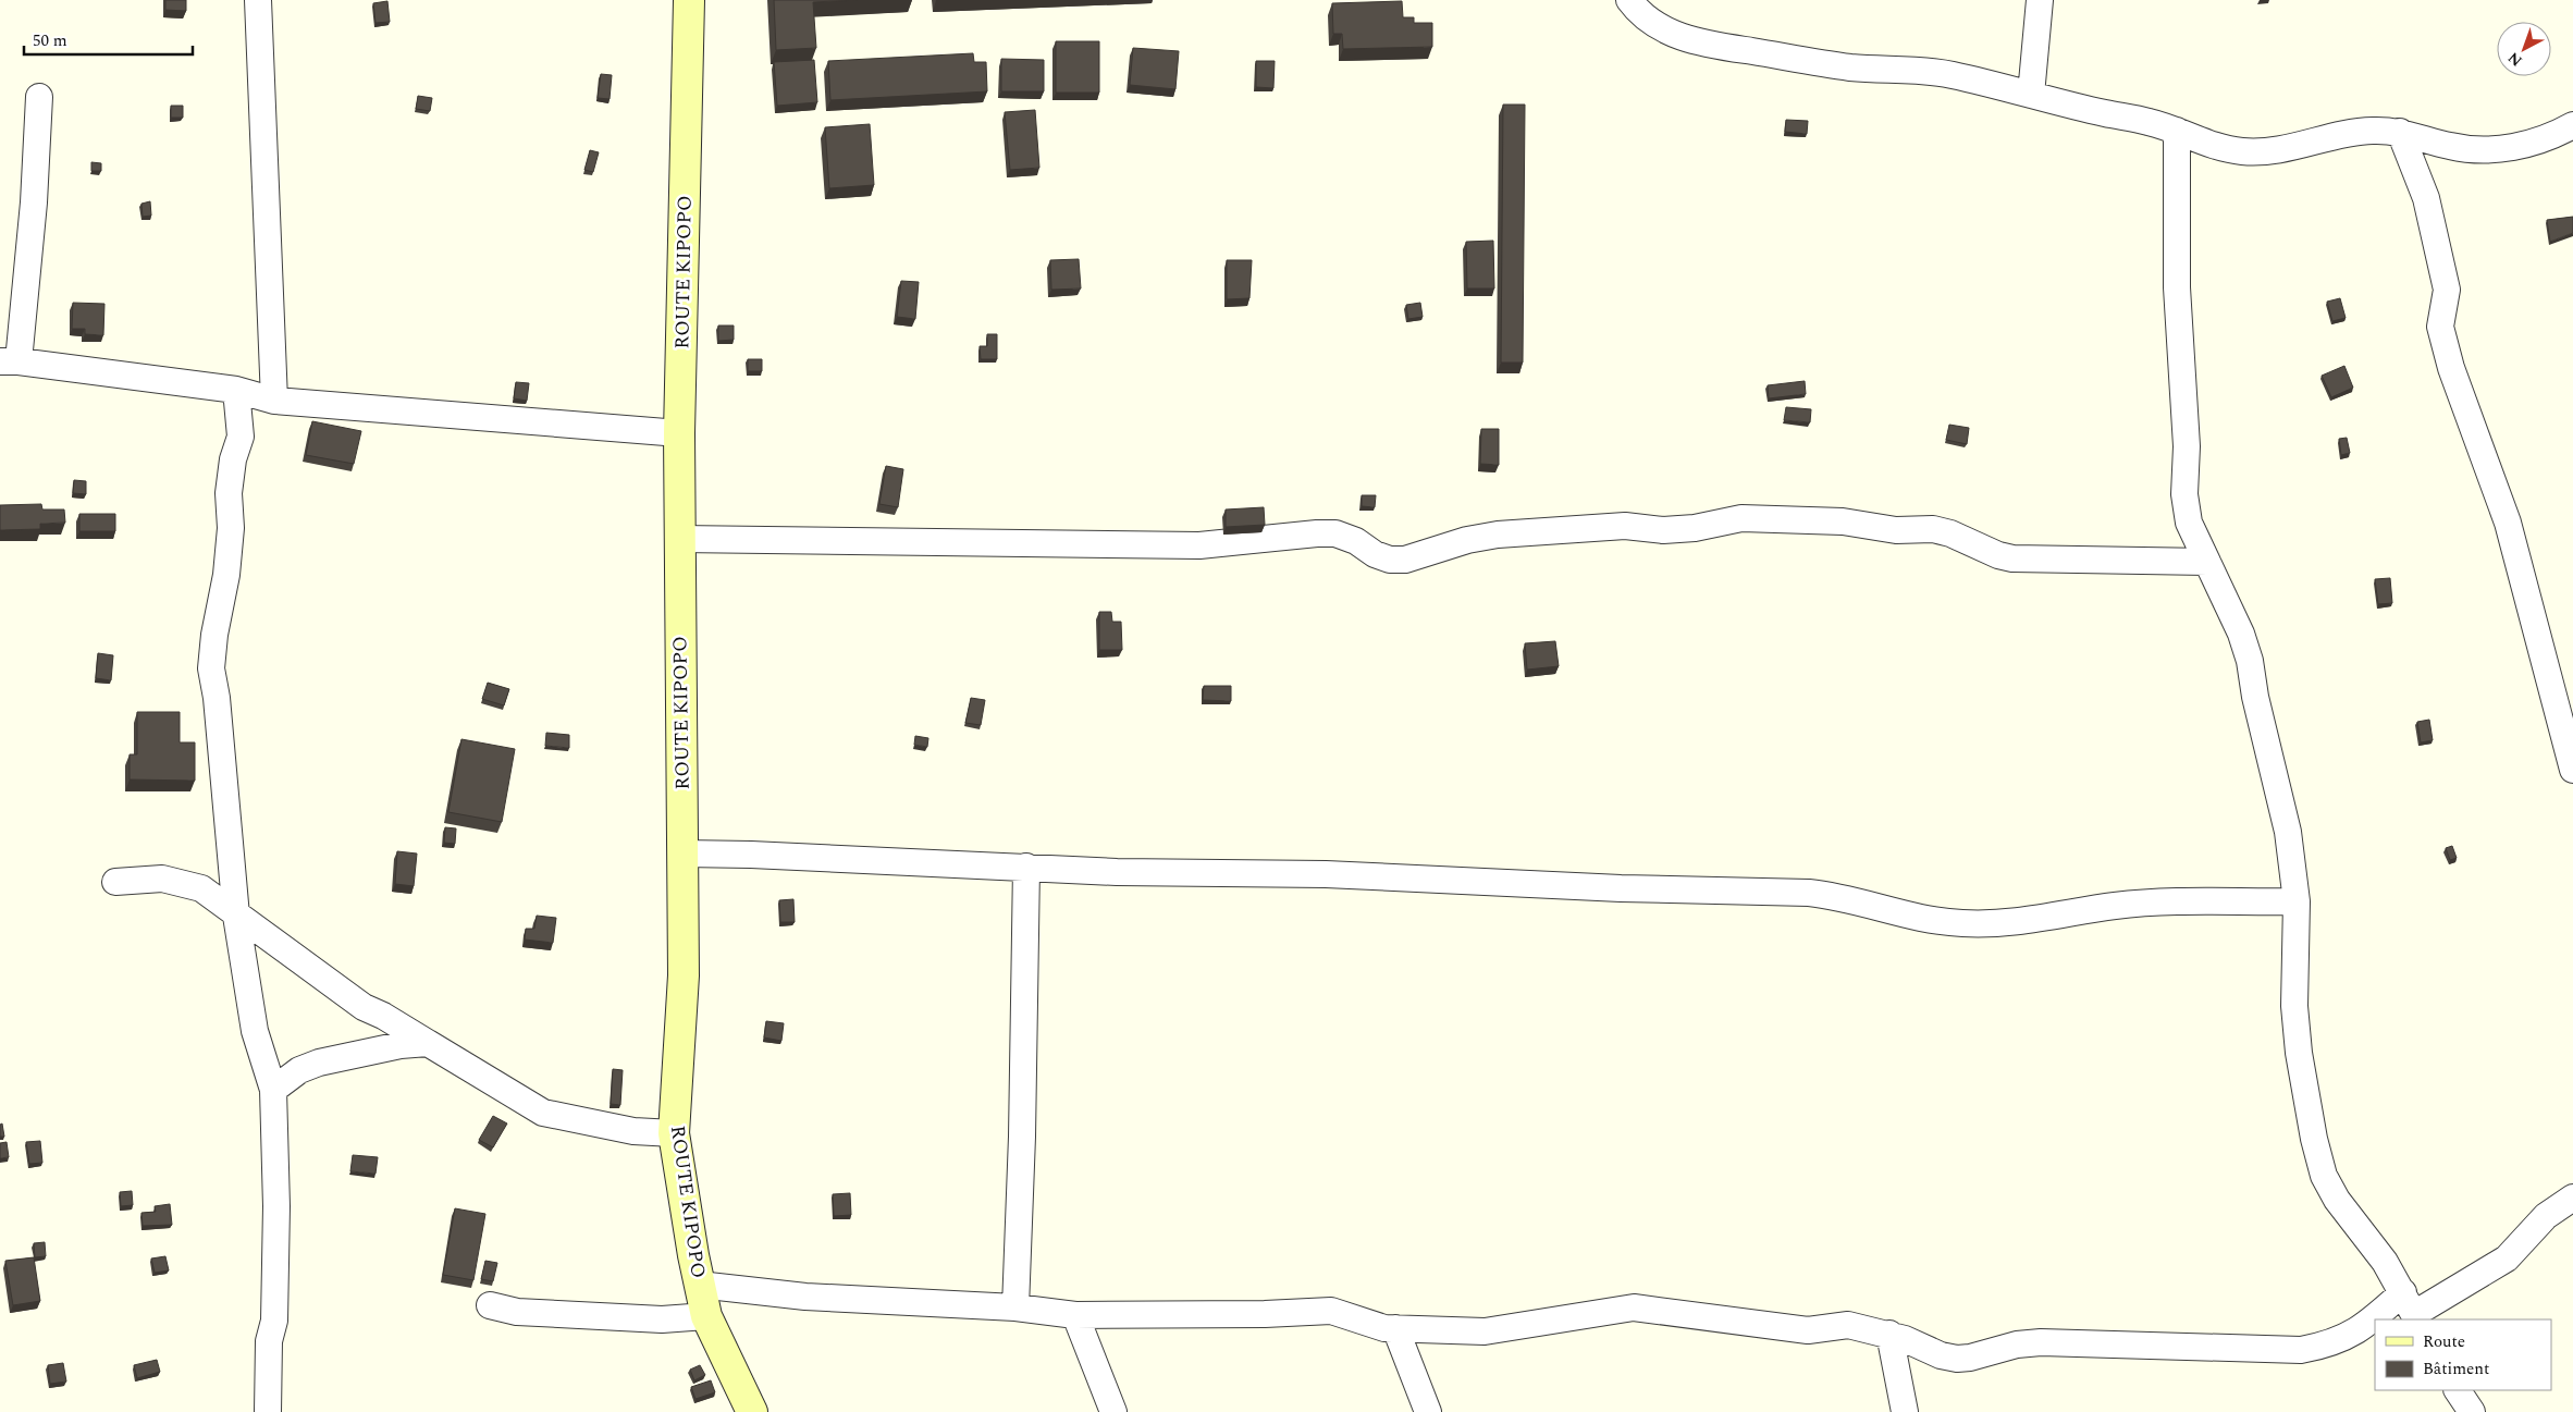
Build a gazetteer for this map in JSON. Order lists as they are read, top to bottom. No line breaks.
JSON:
{"streets":{"main road":["ROUTE KIPOPO"]},"legend":["Route","Bâtiment"],"scale_bar":"50 m","north":"bottom left"}
